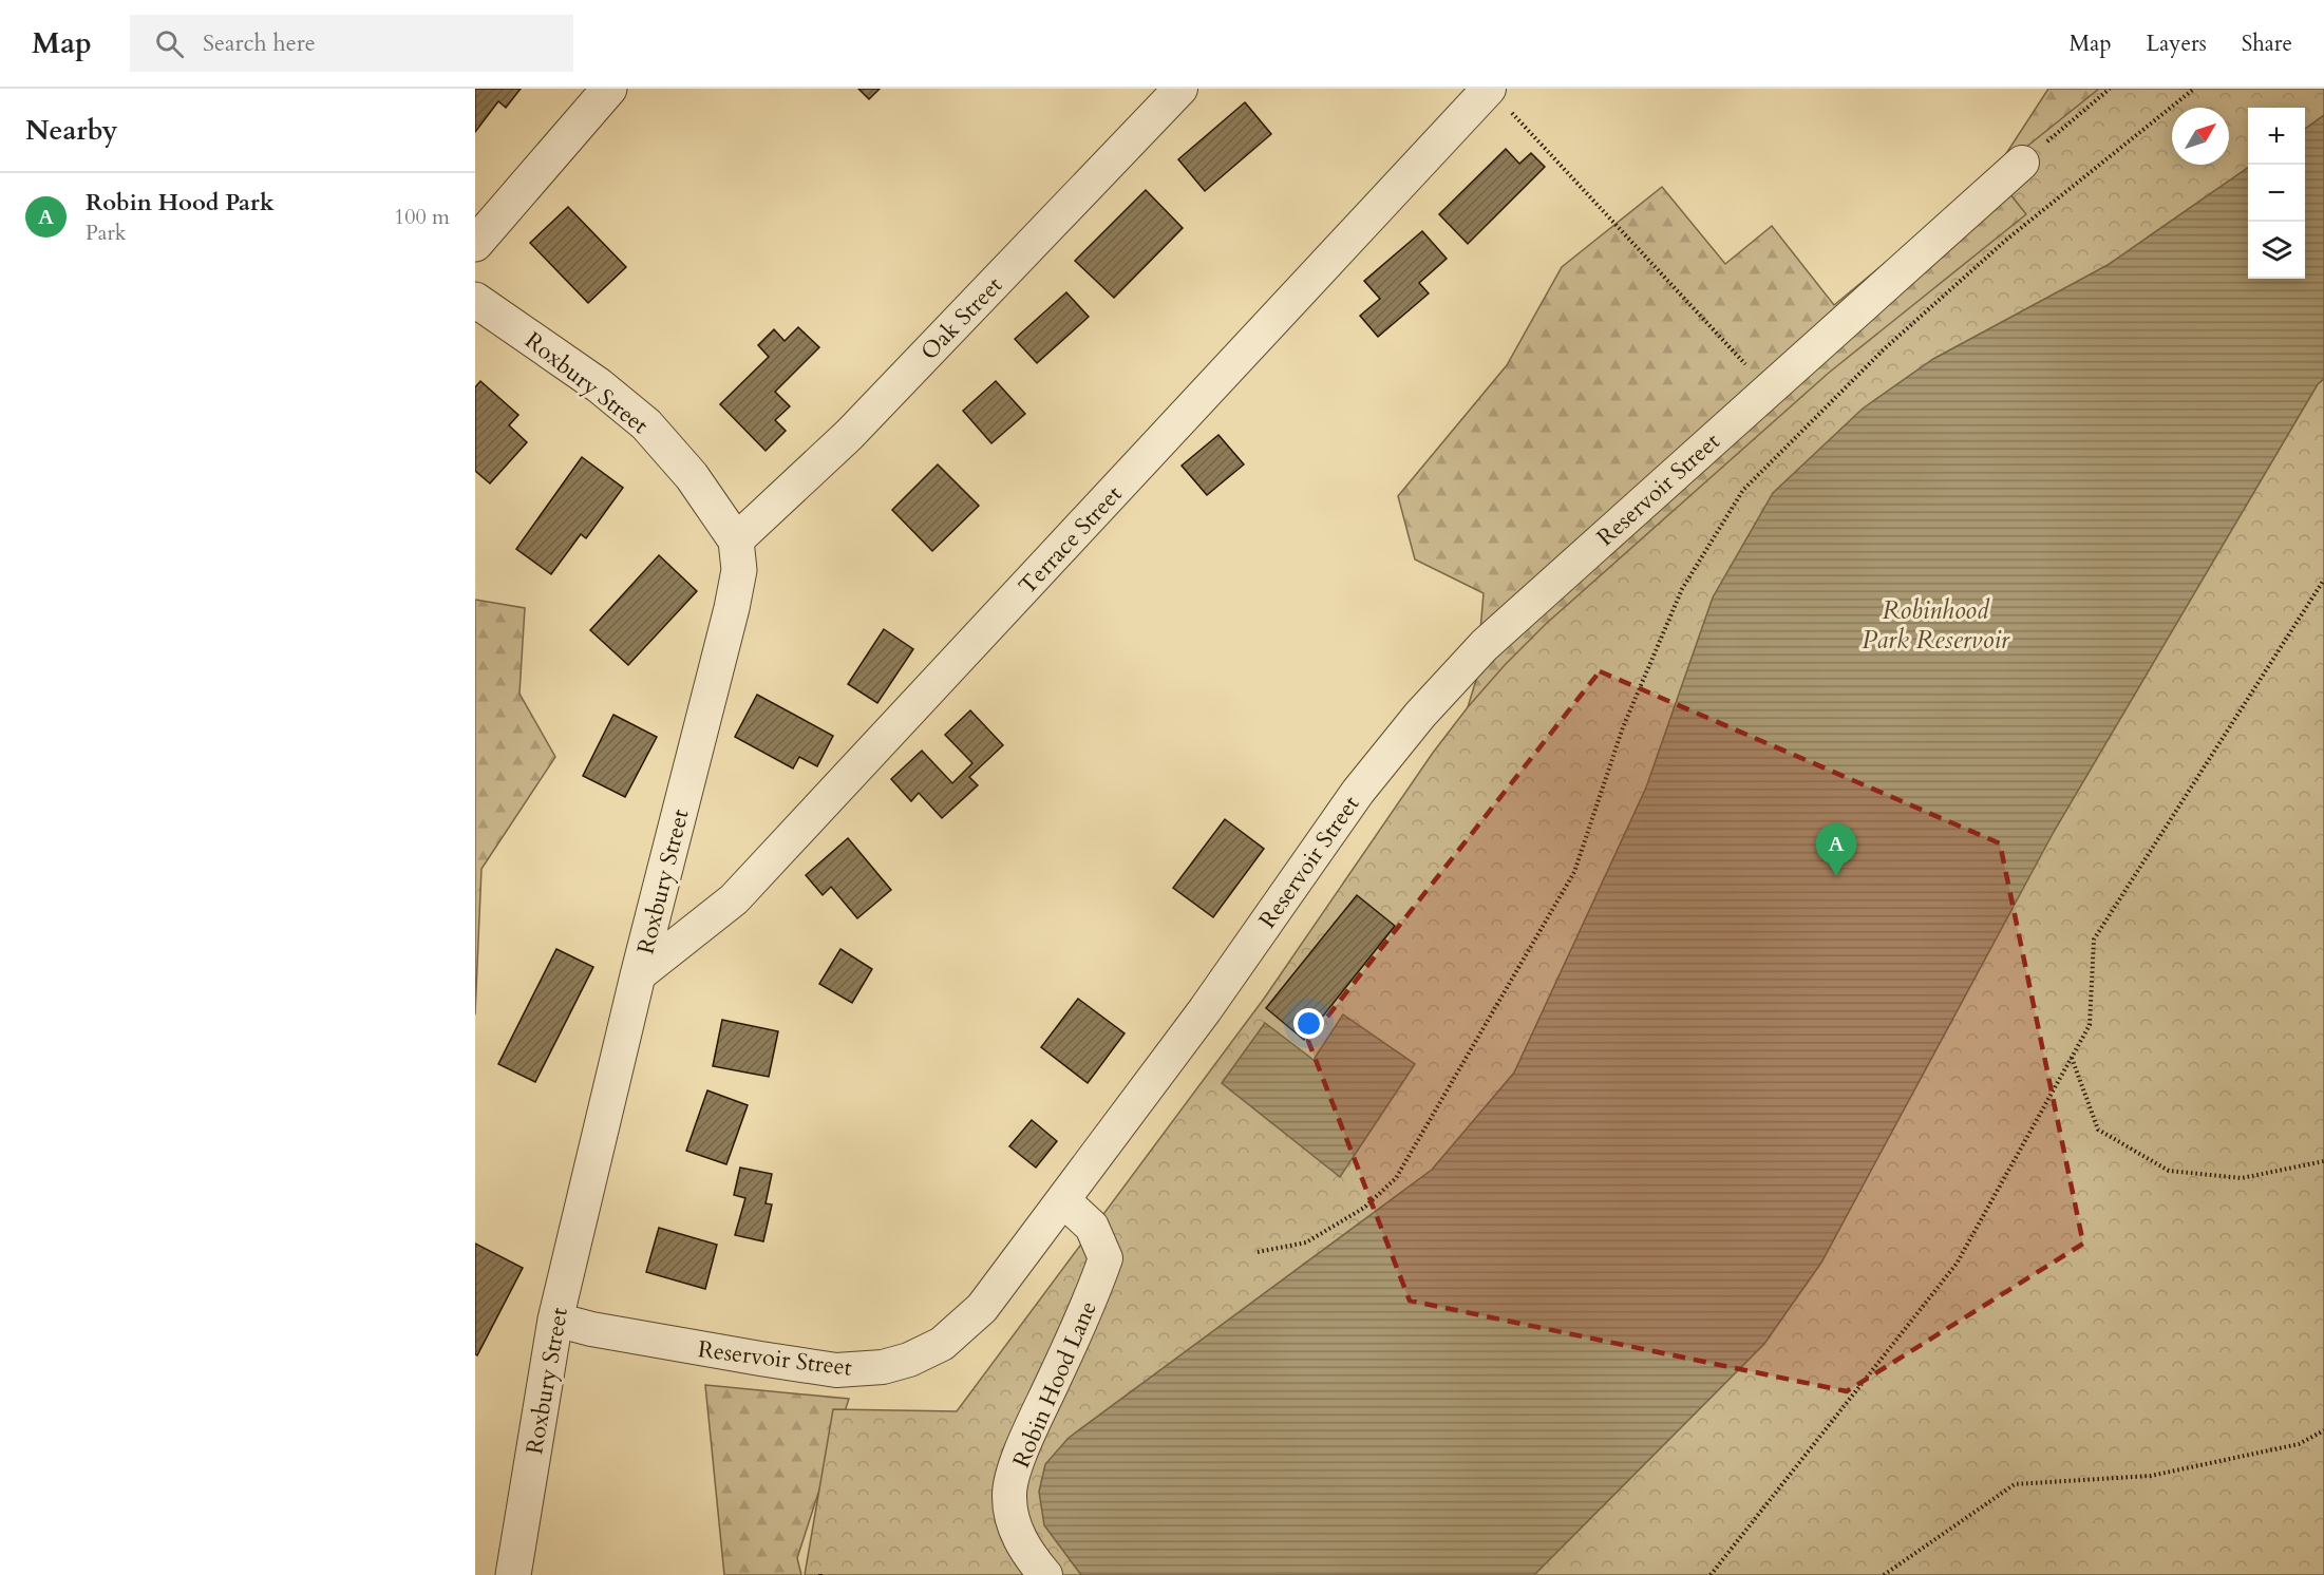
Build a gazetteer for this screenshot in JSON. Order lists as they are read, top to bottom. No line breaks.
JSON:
{"streets":{"street":["Oak Street","Roxbury Street","Reservoir Street","Terrace Street","Robin Hood Lane"]},"crossings":[["Oak Street","Roxbury Street"],["Roxbury Street","Reservoir Street"],["Roxbury Street","Terrace Street"],["Reservoir Street","Robin Hood Lane"]],"water":["Robinhood Park Reservoir"],"north":"top right","page":{"header":"Map","search":"Search here","nav":["Map","Layers","Share"],"heading":"Nearby","map_buttons":["+","−"],"list":[{"mark":"A","name":"Robin Hood Park","note":"Park","value":"100 m"}],"pins":"A"}}
